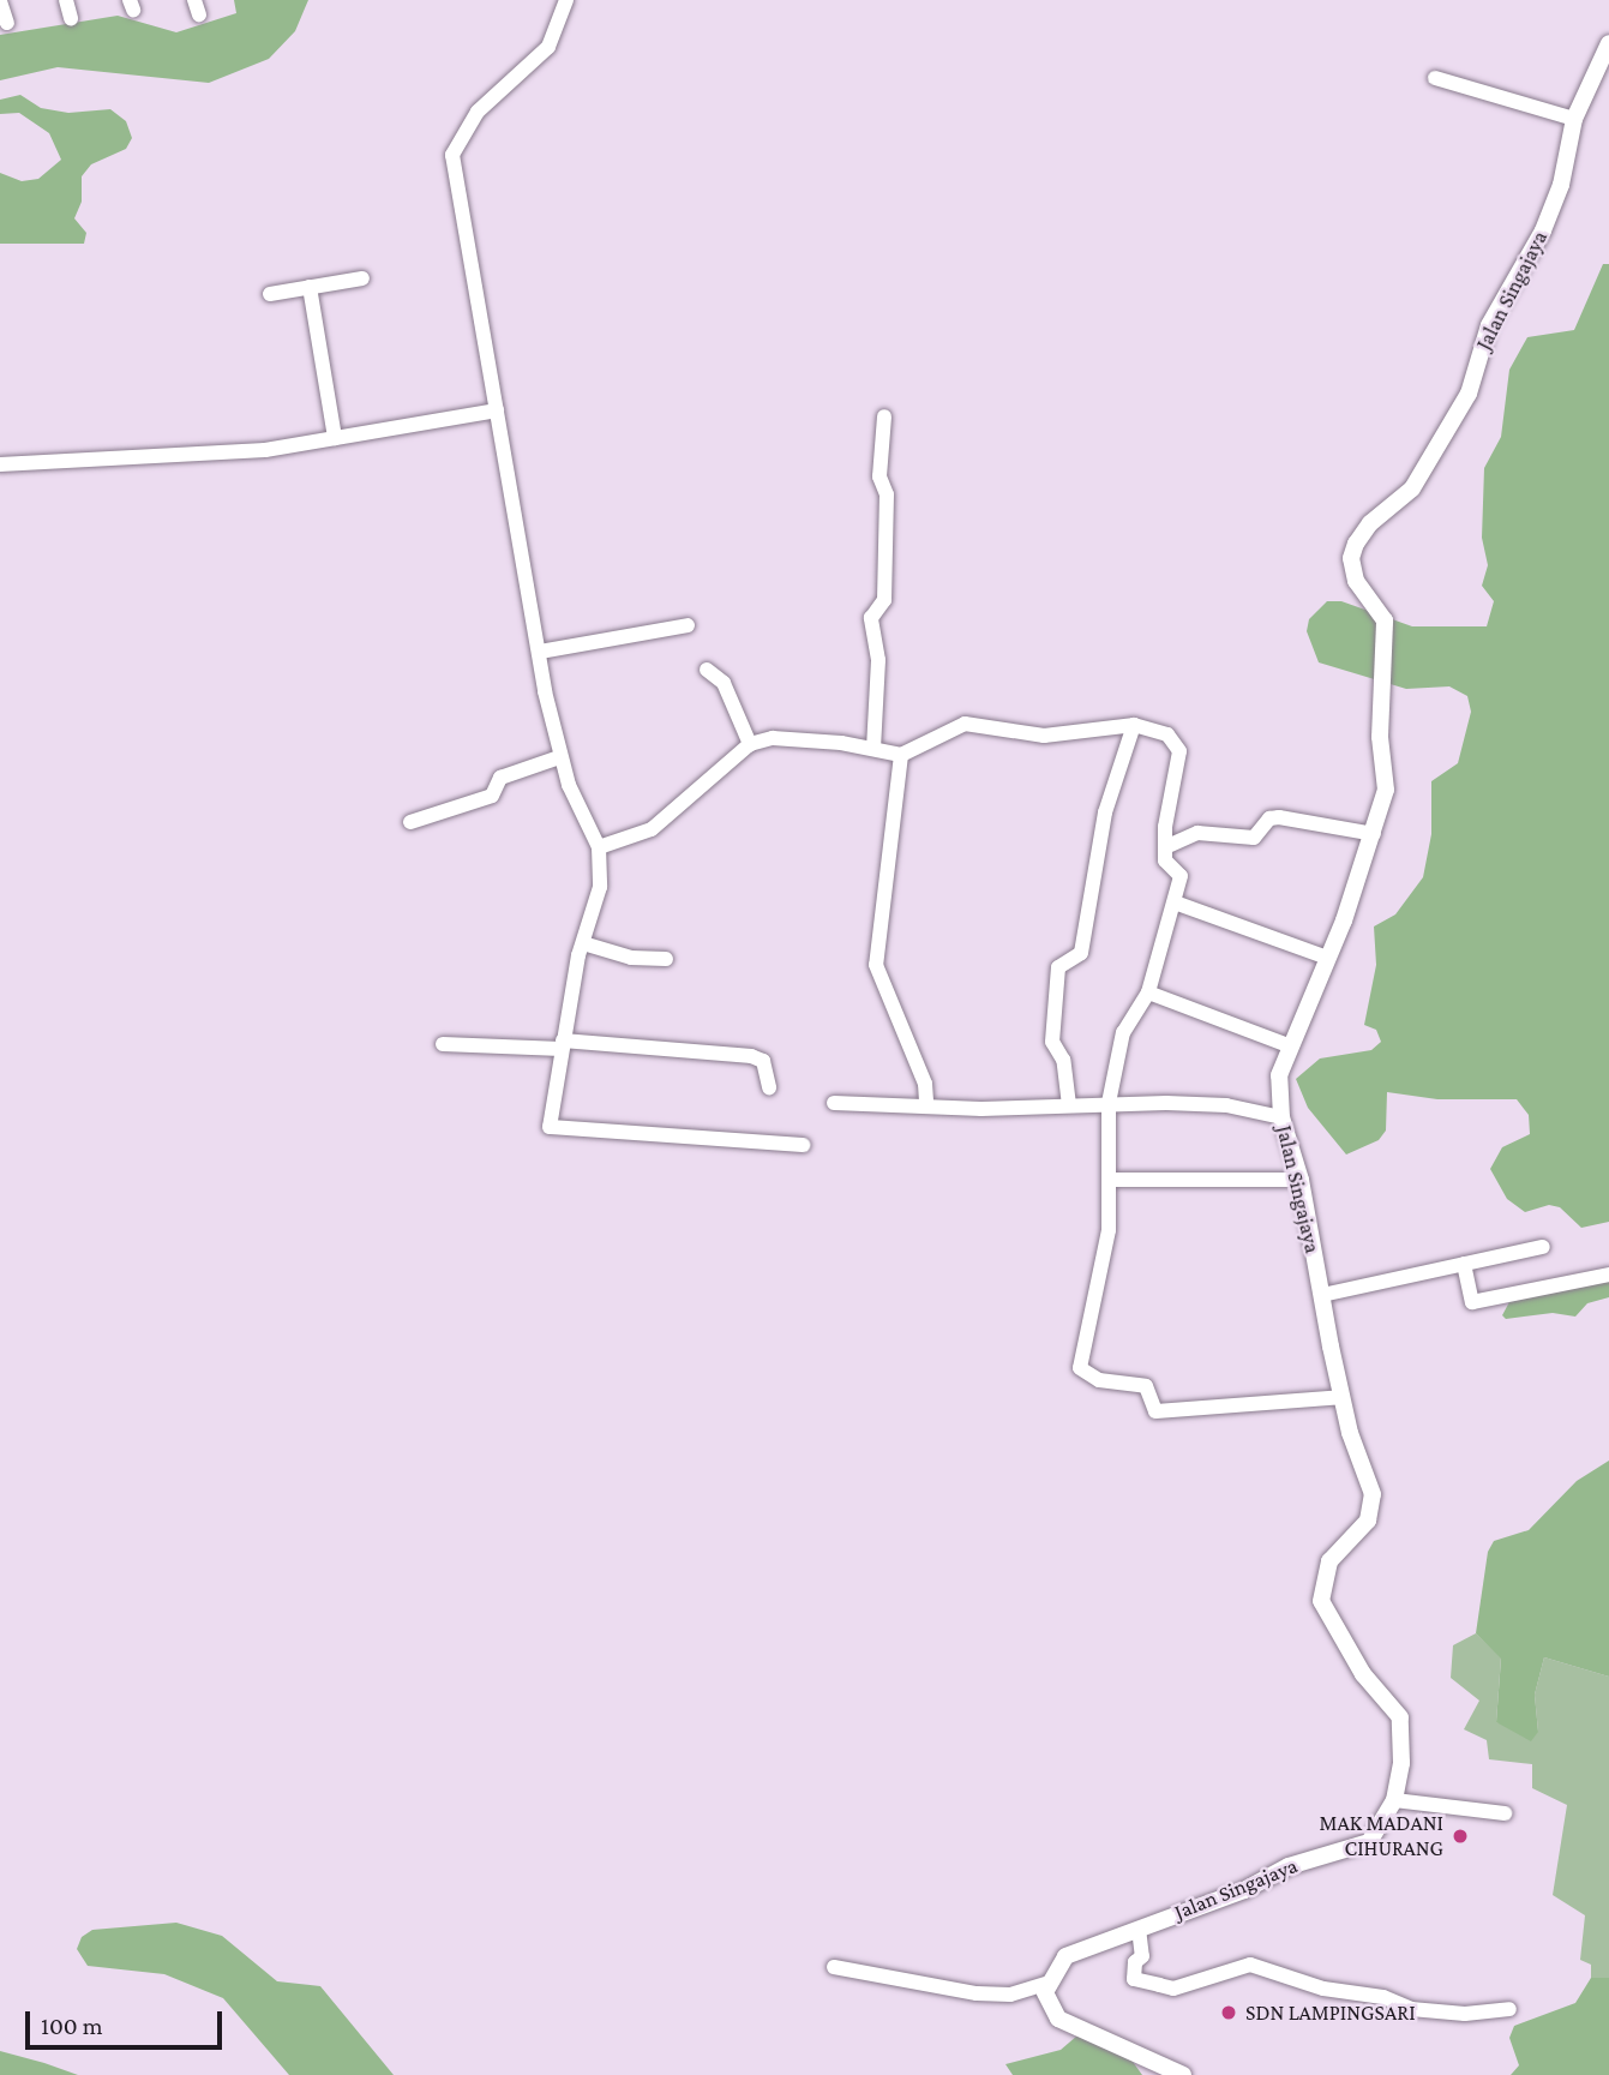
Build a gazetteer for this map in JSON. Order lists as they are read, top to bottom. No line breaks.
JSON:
{"streets":{"street":["Jalan Singajaya"]},"places":["MAK MADANI CIHURANG","SDN LAMPINGSARI"],"scale_bar":"100 m"}
